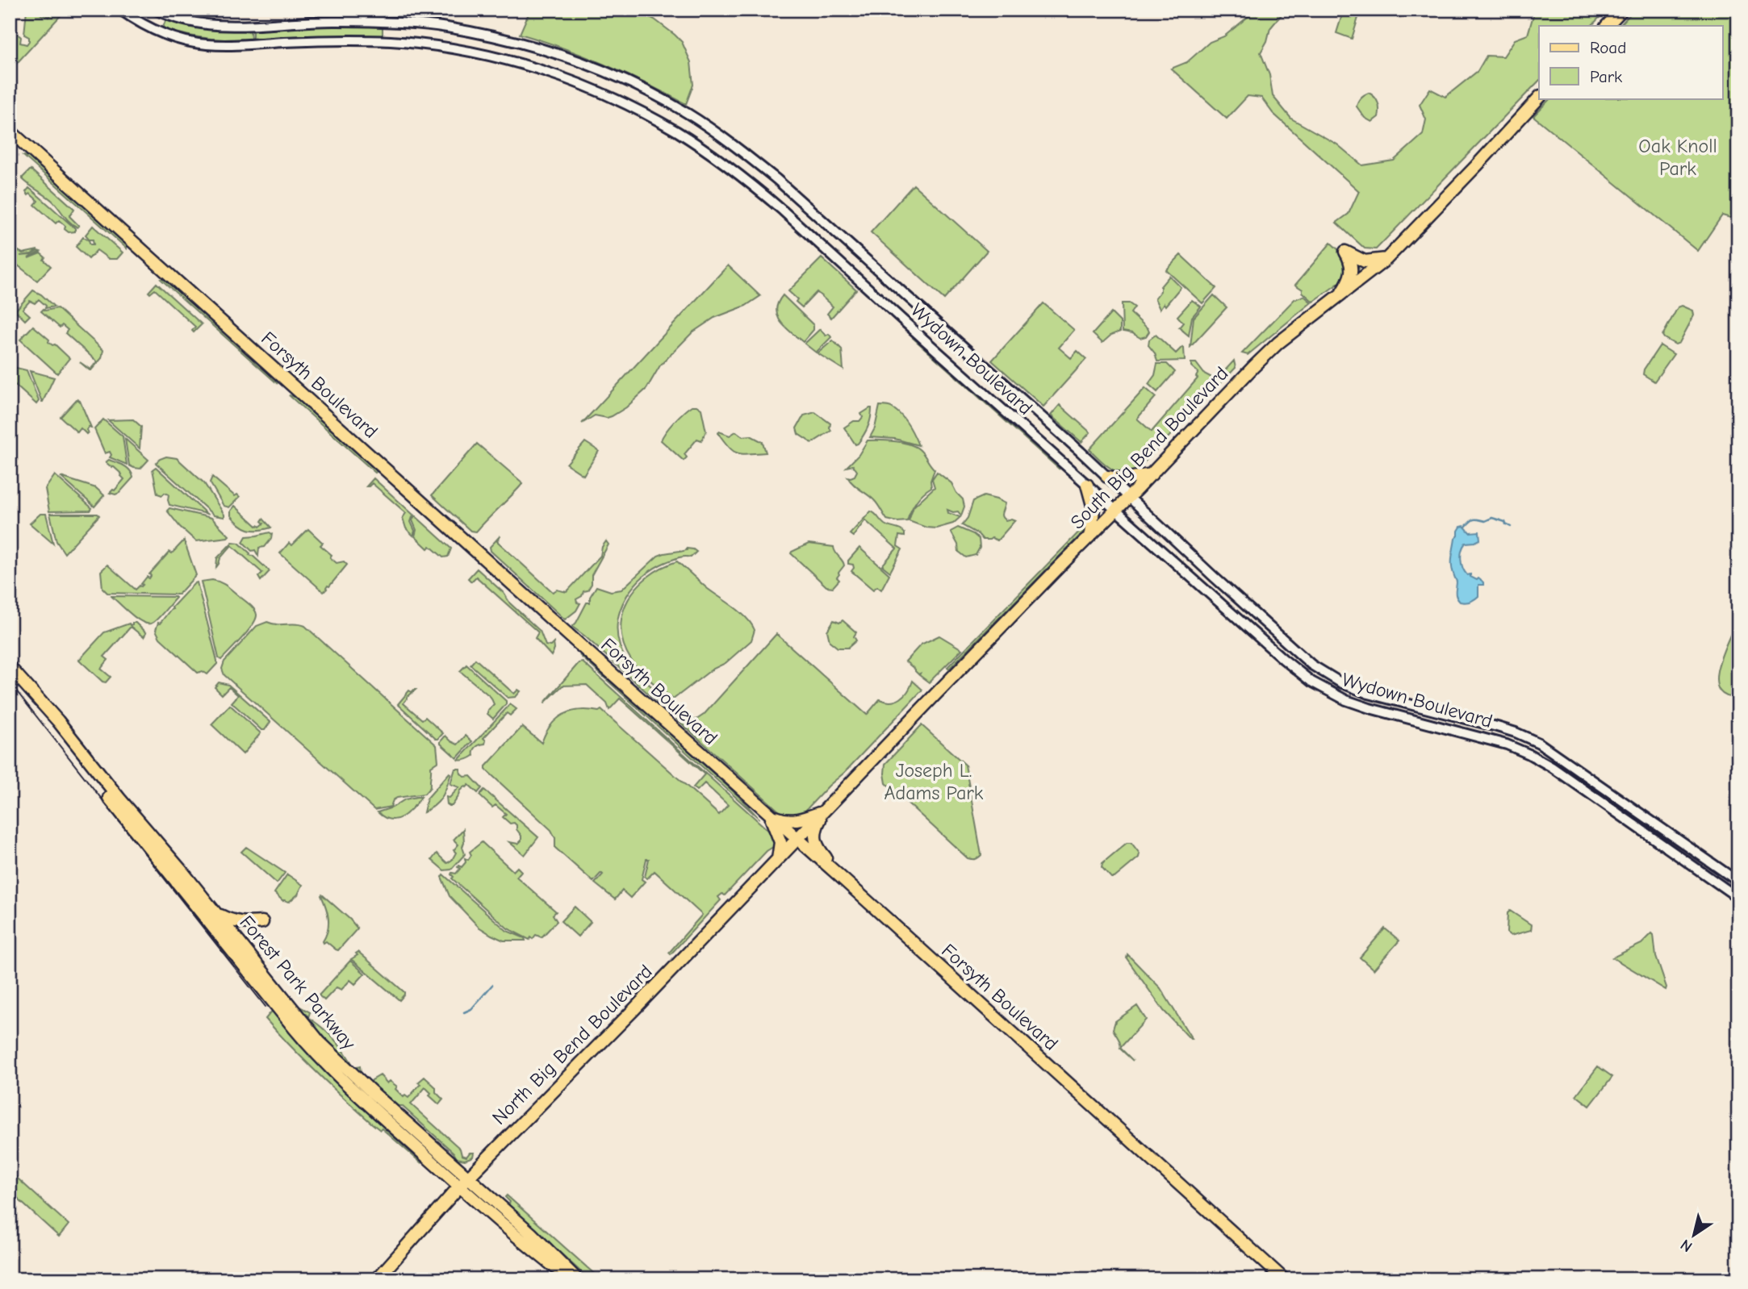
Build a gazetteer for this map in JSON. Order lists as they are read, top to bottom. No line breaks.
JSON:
{"streets":{"main road":["Forsyth Boulevard","South Big Bend Boulevard","Forest Park Parkway","North Big Bend Boulevard"],"street":["Wydown Boulevard"]},"crossings":[["Wydown Boulevard","South Big Bend Boulevard"],["Forsyth Boulevard","South Big Bend Boulevard"],["Forsyth Boulevard","North Big Bend Boulevard"],["South Big Bend Boulevard","North Big Bend Boulevard"],["Forest Park Parkway","North Big Bend Boulevard"]],"parks":["Oak Knoll Park","Joseph L. Adams Park"],"legend":["Road","Park"],"north":"bottom left"}
